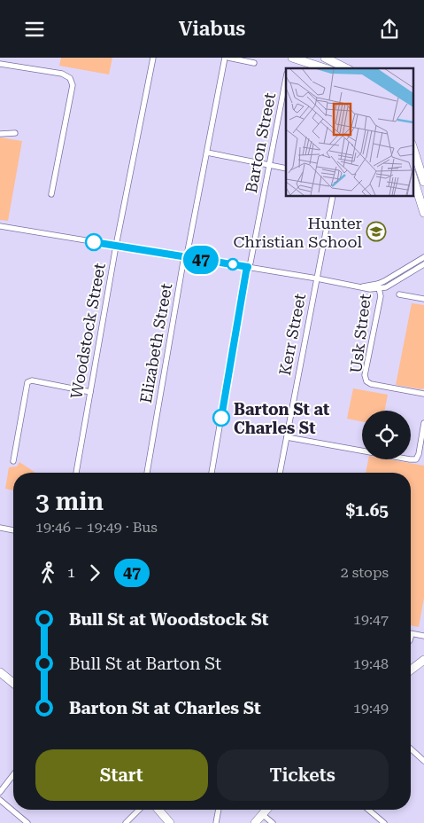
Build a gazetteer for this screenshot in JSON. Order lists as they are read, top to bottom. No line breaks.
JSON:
{"streets":{"street":["Barton Street","Woodstock Street","Usk Street","Kerr Street","Elizabeth Street"]},"places":{"school or university":["Hunter Christian School"],"other":["Barton St at Charles St"]},"lines":["bus line 47"],"page":{"header":"Viabus","on_map":"47","heading":["3 min","19:46 – 19:49 · Bus","$1.65"],"legs":["1","47","2 stops"],"list":[{"name":"Bull St at Woodstock St","value":"19:47"},{"name":"Bull St at Barton St","value":"19:48"},{"name":"Barton St at Charles St","value":"19:49"}],"buttons":["Start","Tickets"]}}
